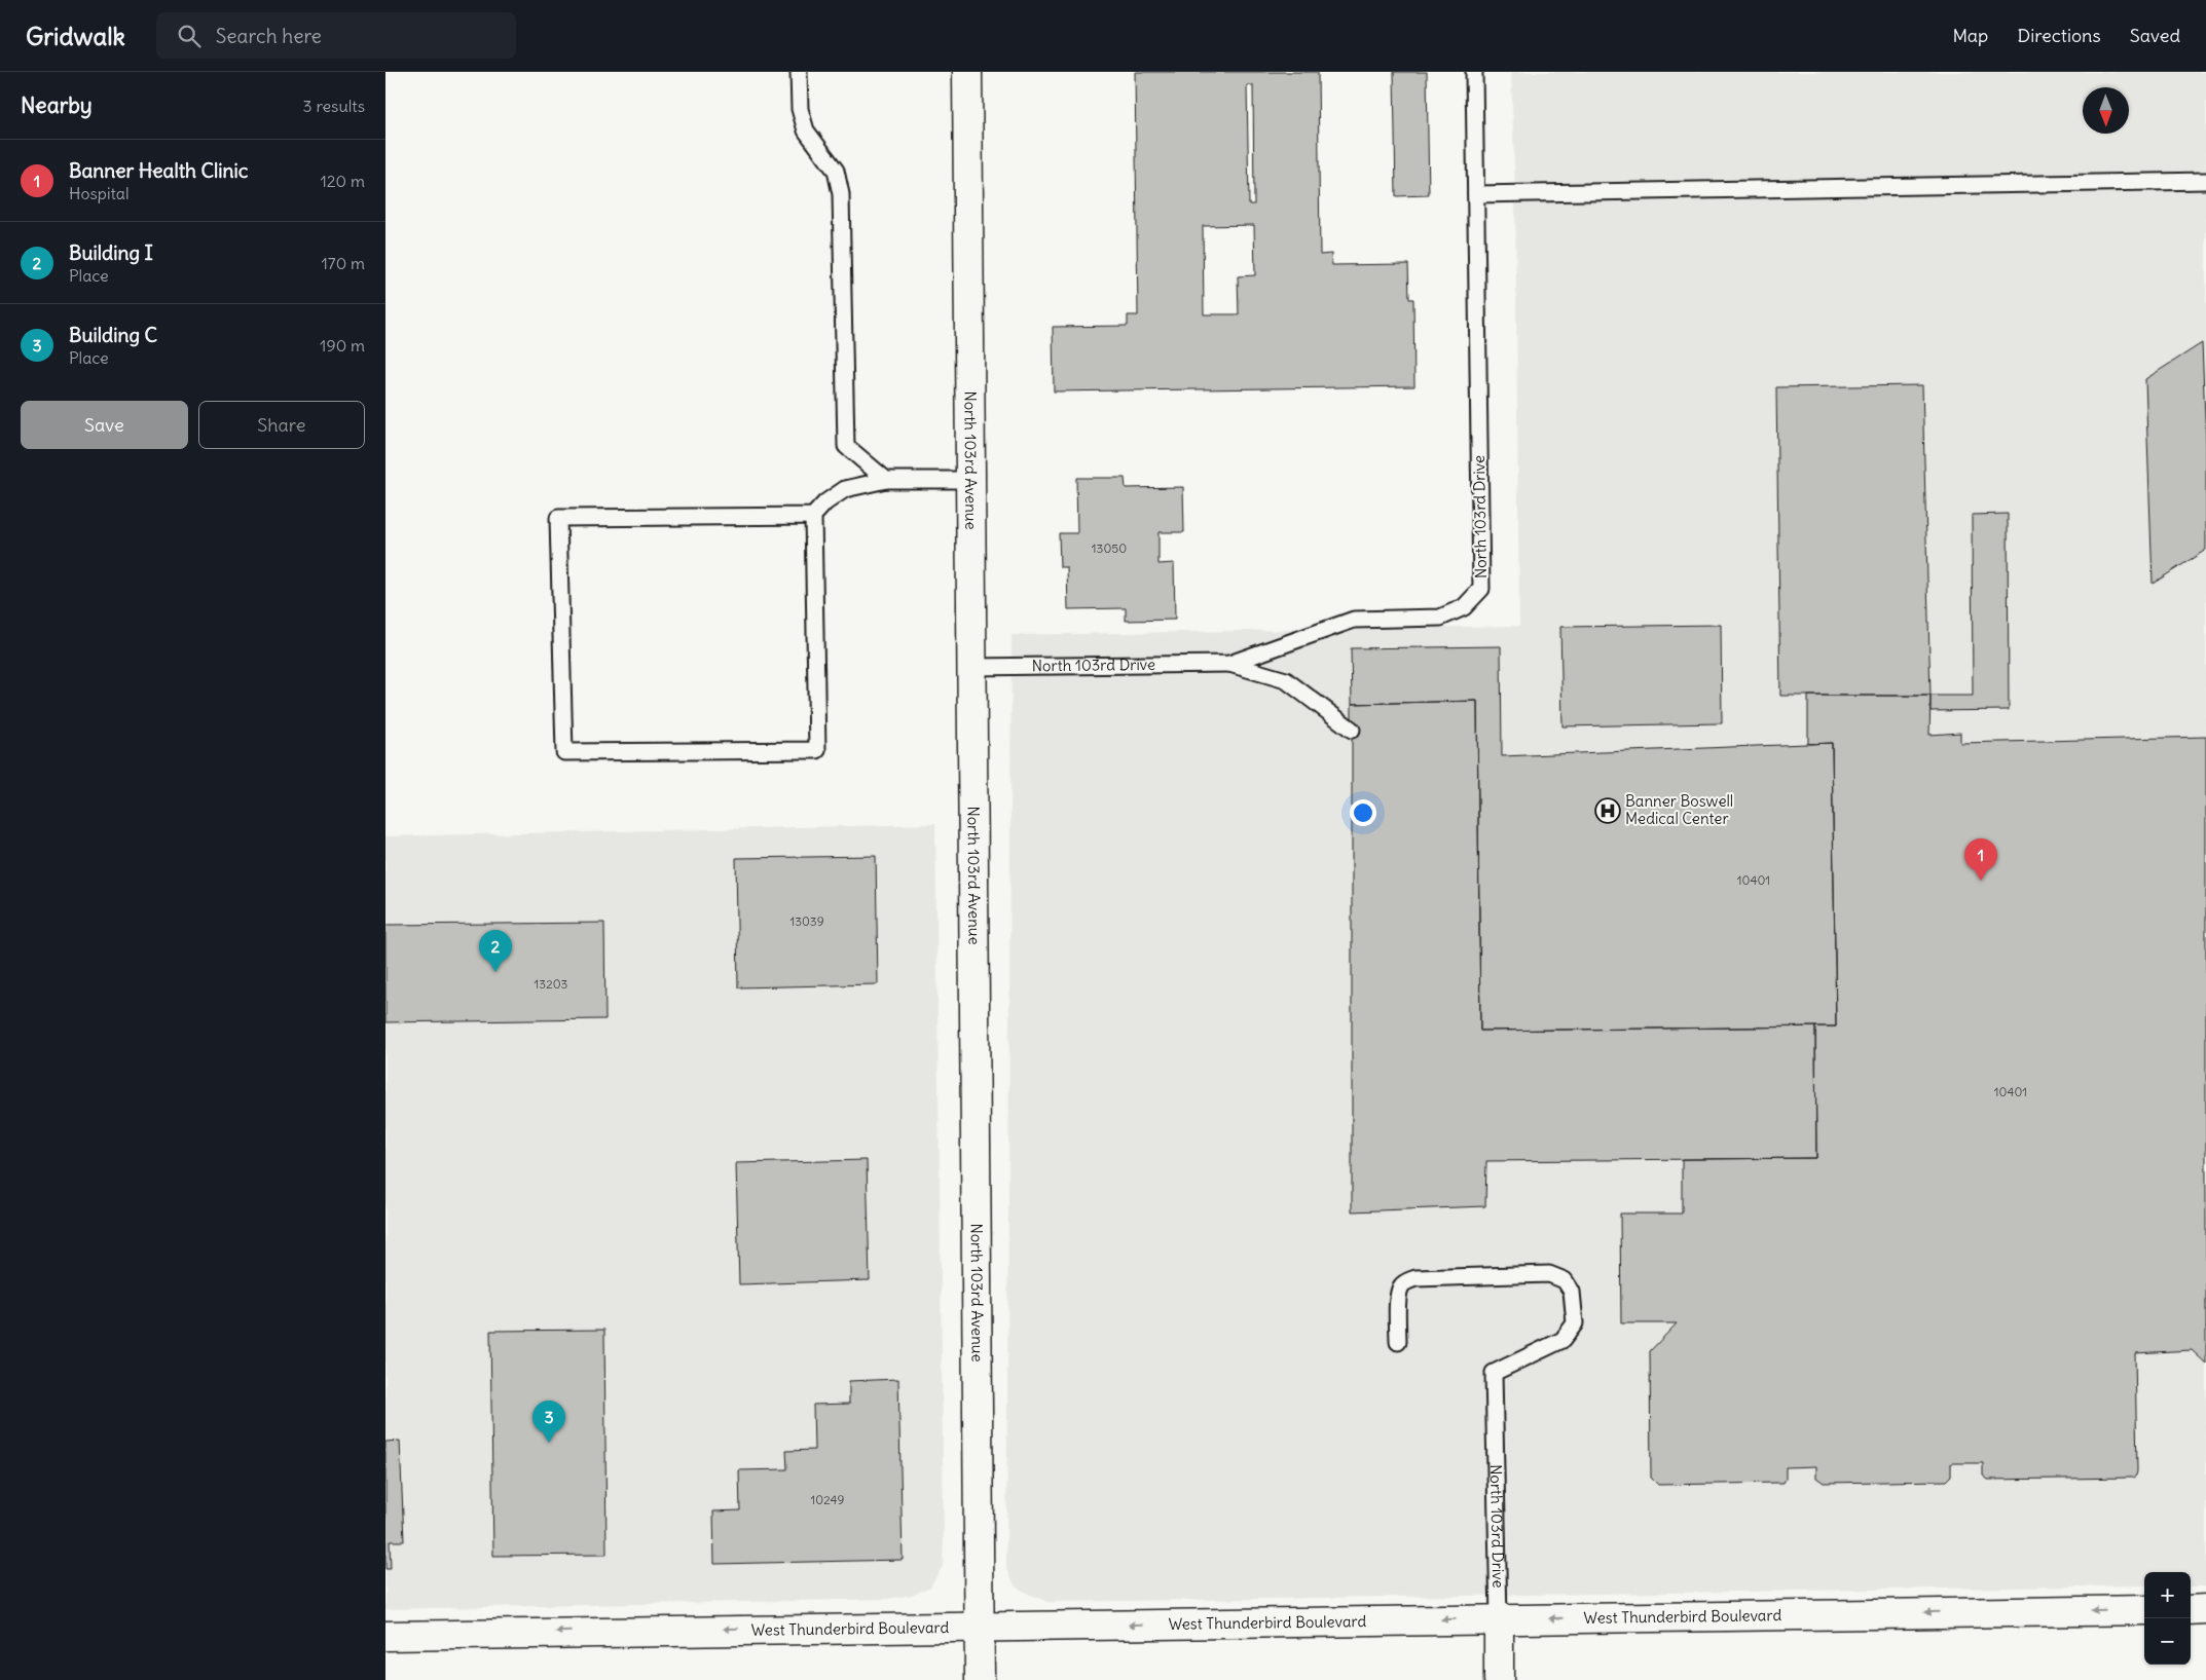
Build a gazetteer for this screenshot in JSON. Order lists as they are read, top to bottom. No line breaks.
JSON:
{"streets":{"street":["North 103rd Avenue","North 103rd Drive","West Thunderbird Boulevard"]},"crossings":[["North 103rd Avenue","North 103rd Drive"],["North 103rd Avenue","West Thunderbird Boulevard"],["North 103rd Drive","West Thunderbird Boulevard"]],"one_way":["West Thunderbird Boulevard"],"places":{"hospital":["Banner Boswell Medical Center"]},"house_numbers":["13050","10401","13039","13203","10401","10249"],"north":"bottom","page":{"header":"Gridwalk","search":"Search here","nav":["Map","Directions","Saved"],"heading":["Nearby","3 results"],"list":[{"mark":"1","name":"Banner Health Clinic","note":"Hospital","value":"120 m"},{"mark":"2","name":"Building I","note":"Place","value":"170 m"},{"mark":"3","name":"Building C","note":"Place","value":"190 m"}],"buttons":["Save","Share"],"pins":["1","2","3"],"map_buttons":["+","−"]}}
